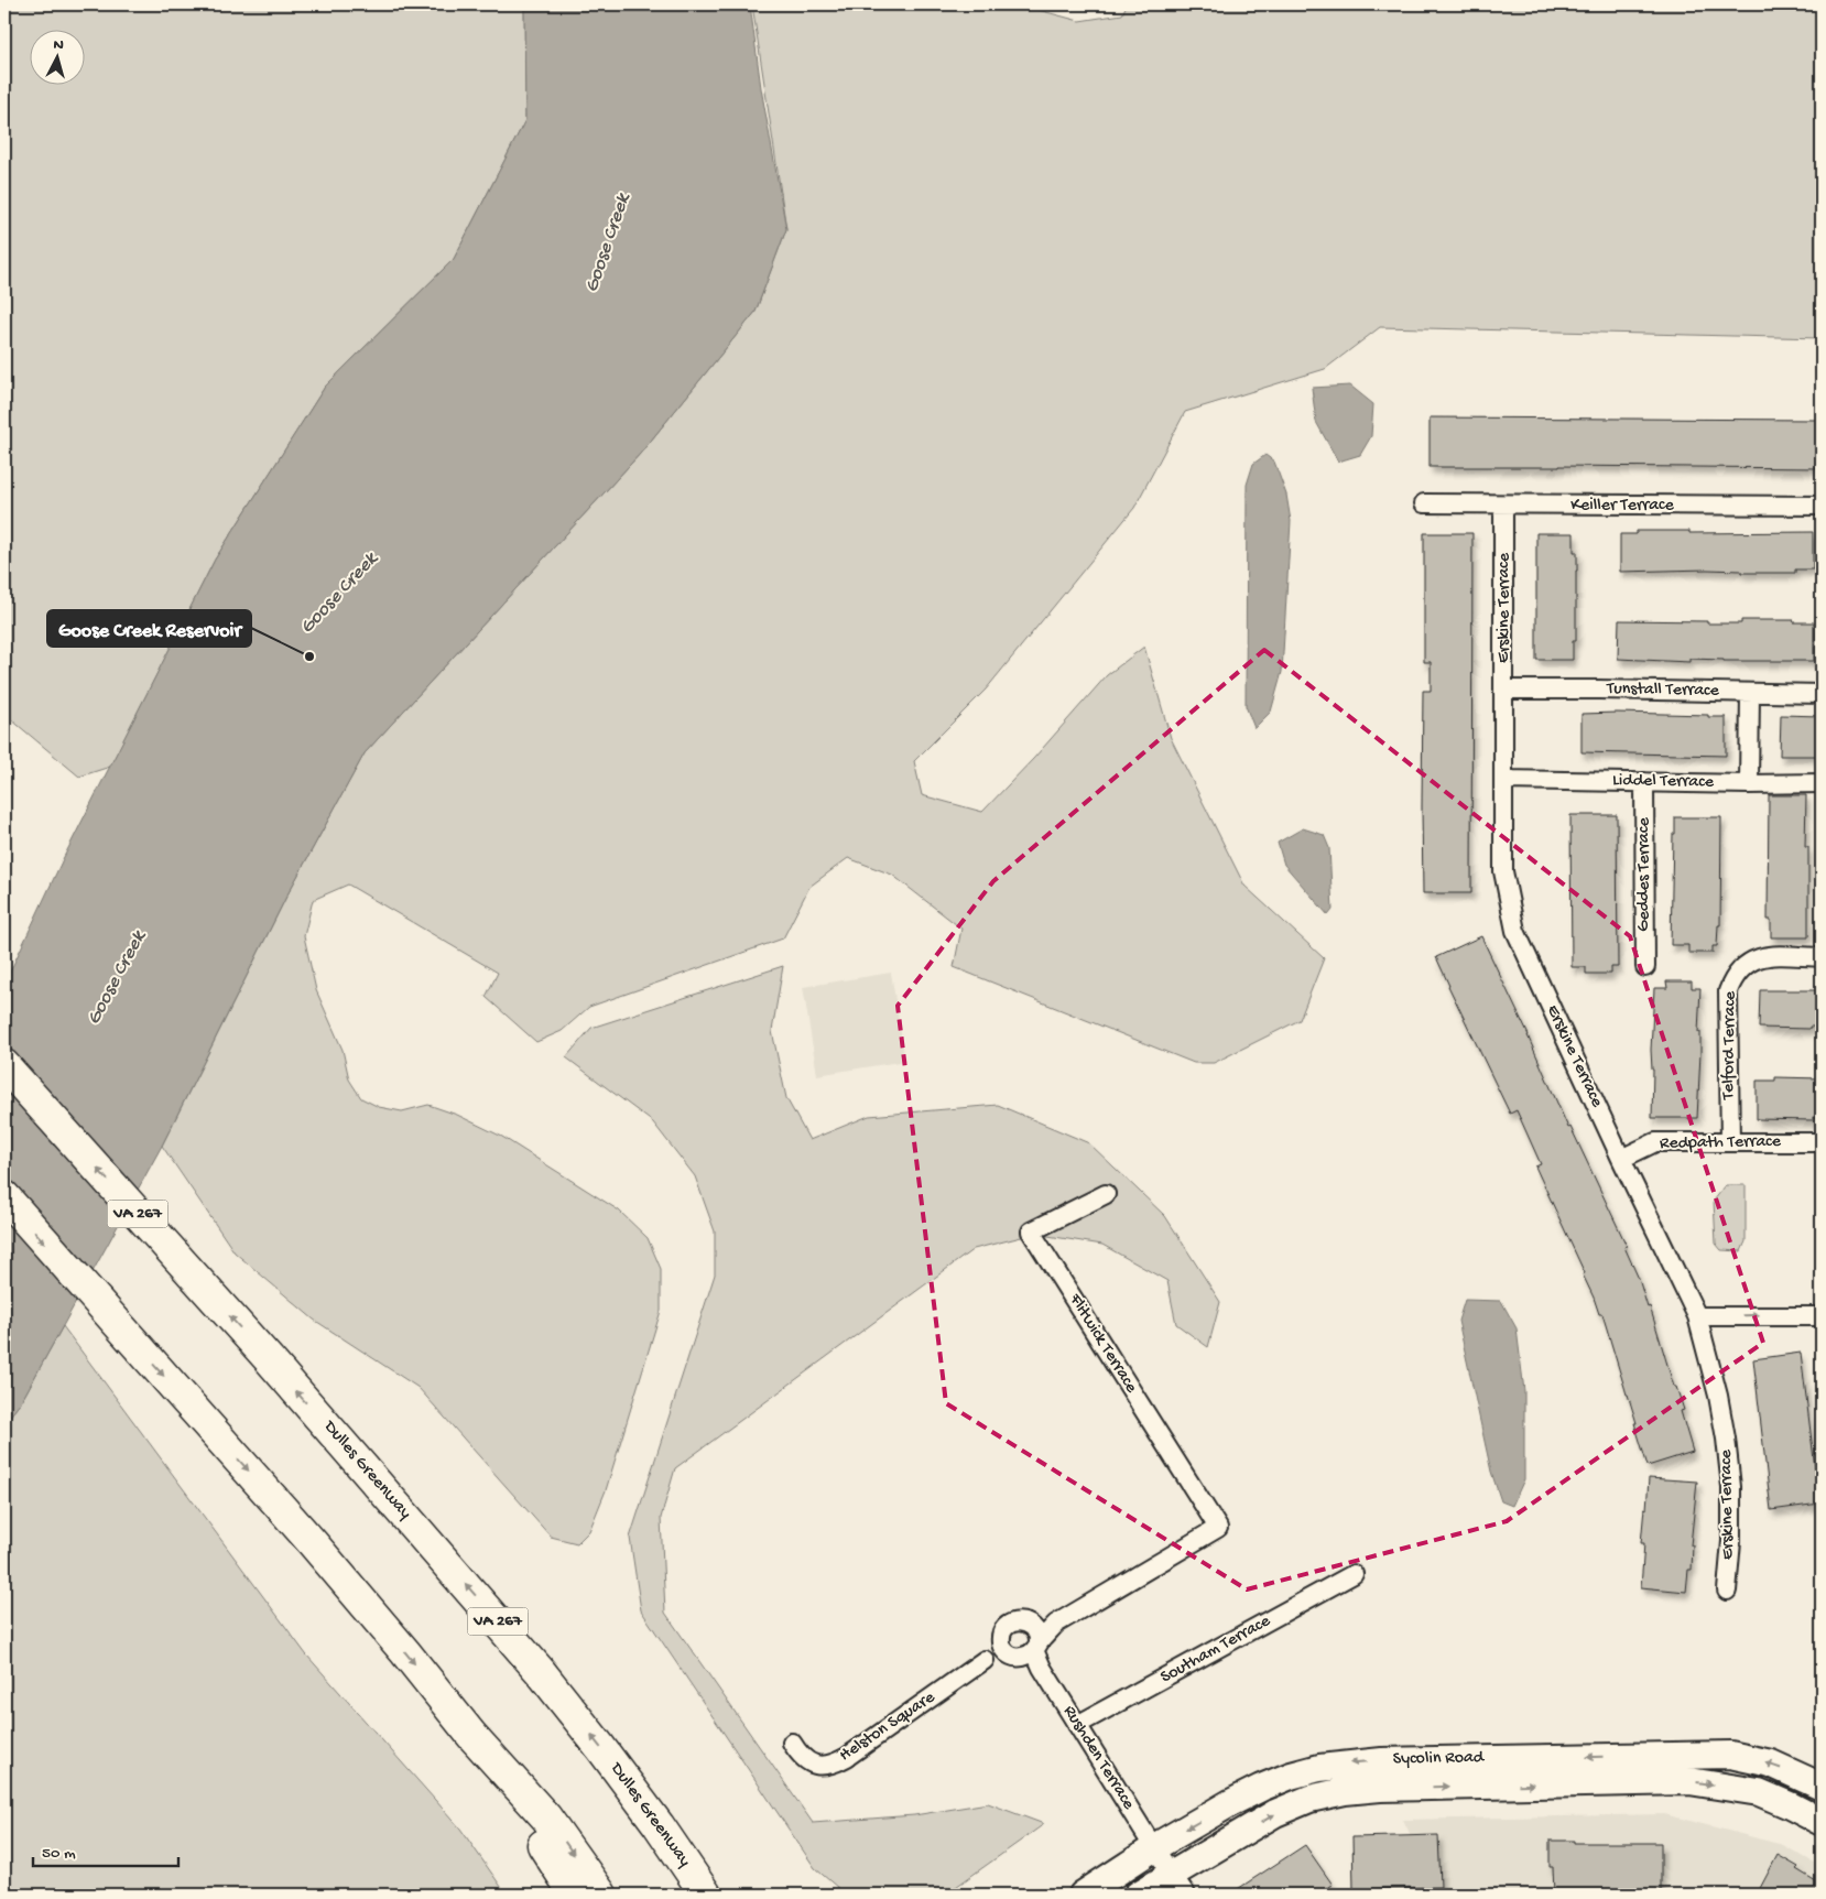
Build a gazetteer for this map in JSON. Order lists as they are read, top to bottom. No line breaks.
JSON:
{"streets":{"highway":["VA 267","Dulles Greenway"],"main road":["Sycolin Road"],"street":["Keiller Terrace","Erskine Terrace","Tunstall Terrace","Liddel Terrace","Geddes Terrace","Telford Terrace","Redpath Terrace","Flitwick Terrace","Southam Terrace","Helston Square","Rushden Terrace"]},"crossings":[["Keiller Terrace","Erskine Terrace"],["Erskine Terrace","Tunstall Terrace"],["Erskine Terrace","Liddel Terrace"],["Erskine Terrace","Redpath Terrace"],["Liddel Terrace","Geddes Terrace"],["Telford Terrace","Redpath Terrace"],["Flitwick Terrace","Helston Square"],["Flitwick Terrace","Rushden Terrace"],["Southam Terrace","Rushden Terrace"],["Helston Square","Rushden Terrace"],["Rushden Terrace","Sycolin Road"]],"water":["Goose Creek"],"places":["Goose Creek Reservoir"],"scale_bar":"50 m","north":"top"}
